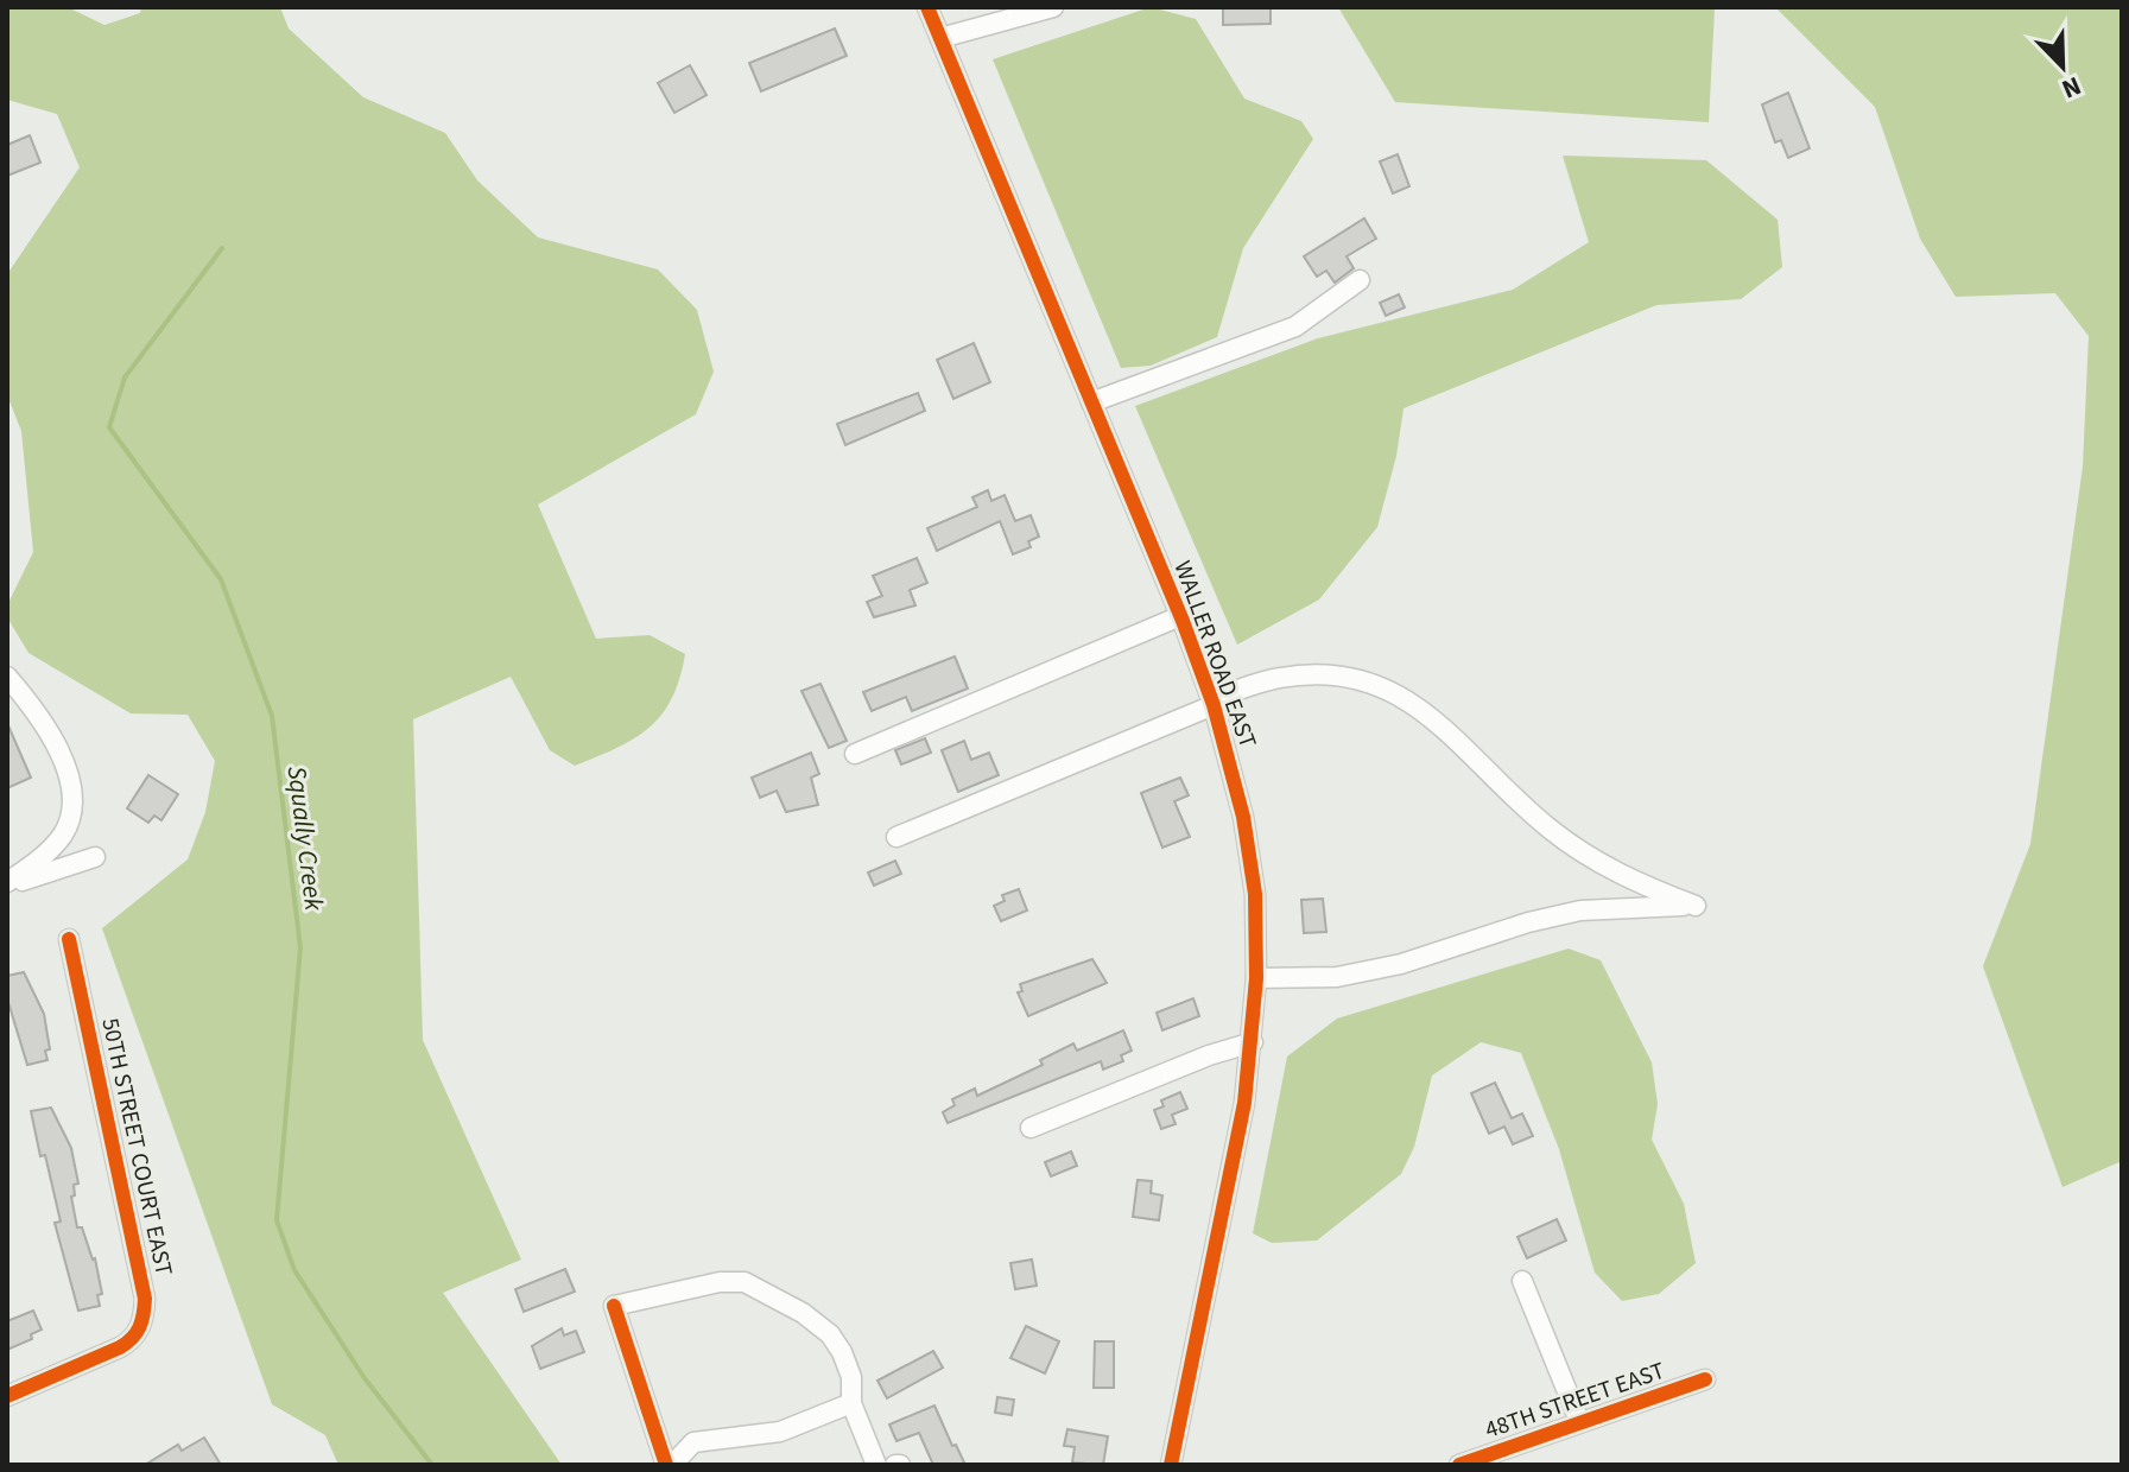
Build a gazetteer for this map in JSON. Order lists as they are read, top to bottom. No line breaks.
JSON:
{"streets":{"street":["WALLER ROAD EAST","50TH STREET COURT EAST","48TH STREET EAST"]},"water":["Squally Creek"],"north":"bottom right"}
